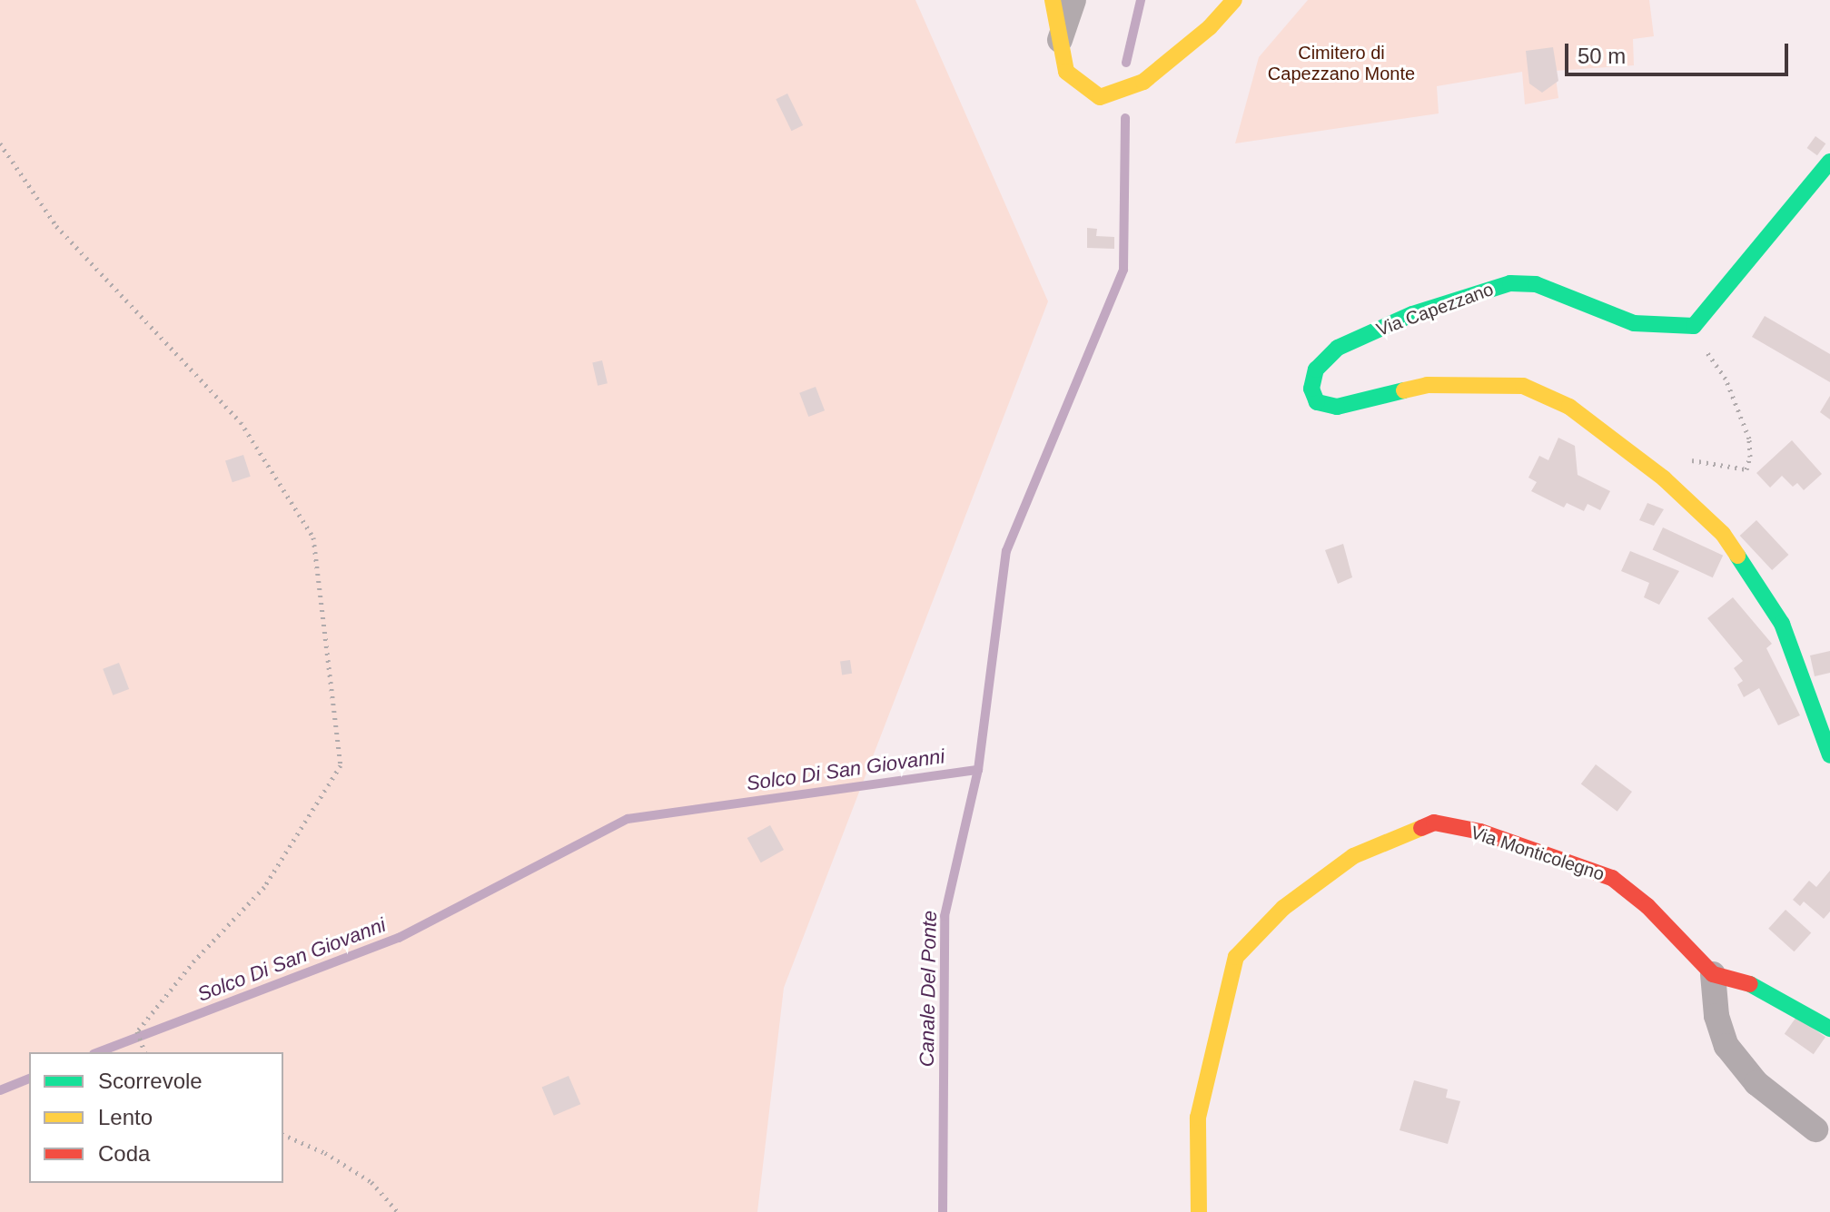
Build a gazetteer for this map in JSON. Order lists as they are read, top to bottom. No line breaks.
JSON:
{"streets":{"street":["Via Capezzano","Via Monticolegno"]},"water":["Solco Di San Giovanni","Canale Del Ponte"],"parks":["Cimitero di Capezzano Monte"],"legend":["Scorrevole","Lento","Coda"],"scale_bar":"50 m"}
